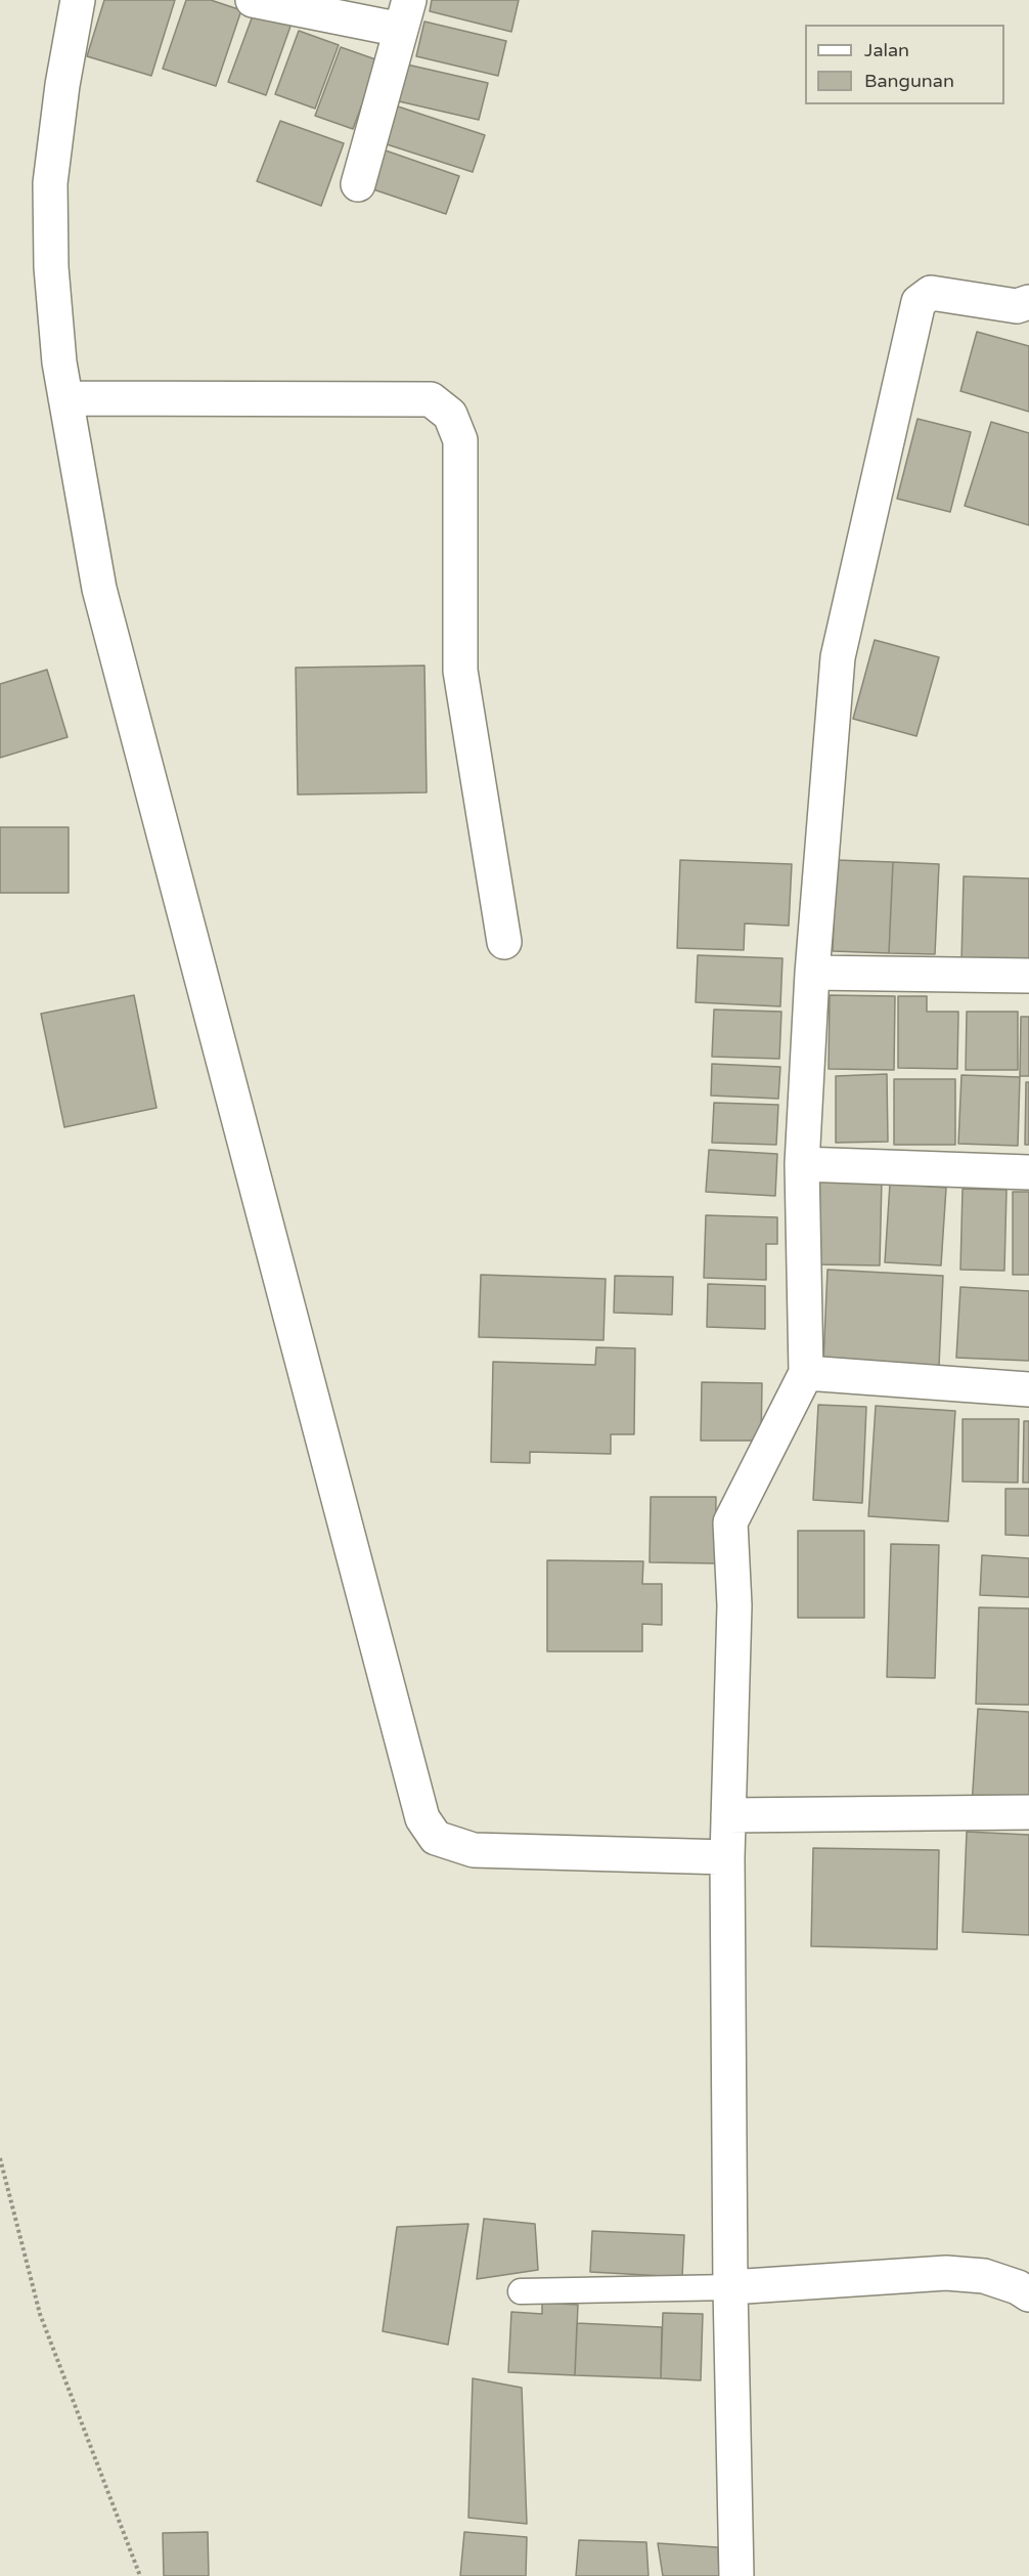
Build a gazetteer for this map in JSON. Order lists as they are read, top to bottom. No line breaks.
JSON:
{"legend":["Jalan","Bangunan"]}
